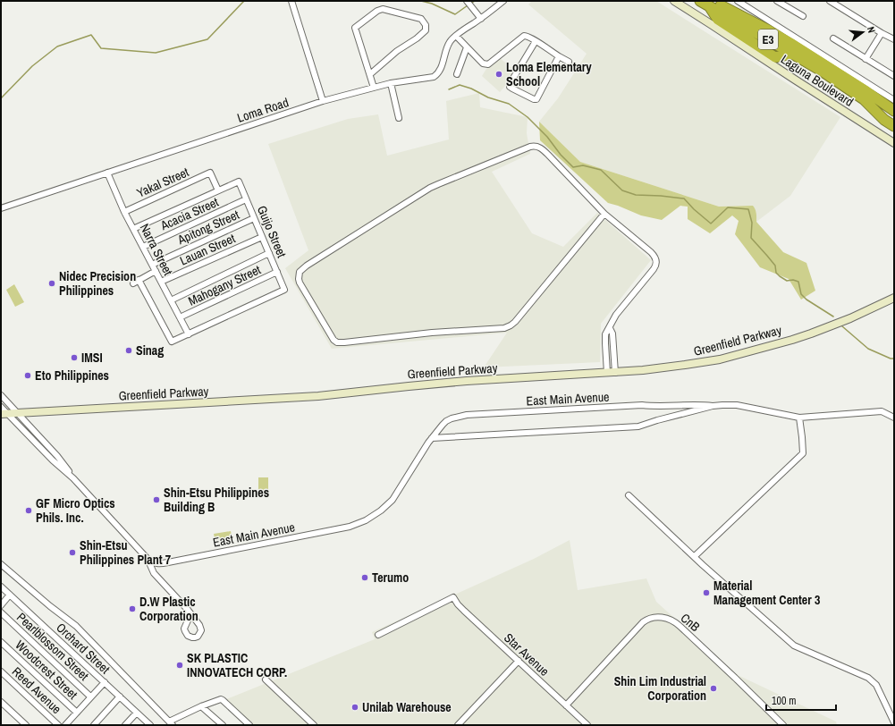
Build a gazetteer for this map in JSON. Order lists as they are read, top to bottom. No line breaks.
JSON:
{"streets":{"highway":["E3"],"main road":["Laguna Boulevard","Greenfield Parkway"],"street":["Loma Road","Yakal Street","Acacia Street","Apitong Street","Guijo Street","Narra Street","Lauan Street","Mahogany Street","East Main Avenue","CnB","Pearlblossom Street","Orchard Street","Star Avenue","Woodcrest Street","Reed Avenue"]},"crossings":[["Loma Road","Narra Street"],["Yakal Street","Guijo Street"],["Yakal Street","Narra Street"],["Acacia Street","Guijo Street"],["Acacia Street","Narra Street"],["Apitong Street","Guijo Street"],["Apitong Street","Narra Street"],["Guijo Street","Narra Street"],["Guijo Street","Lauan Street"],["Guijo Street","Mahogany Street"],["Narra Street","Lauan Street"],["Narra Street","Mahogany Street"],["CnB","Star Avenue"]],"places":["Loma Elementary School","Nidec Precision Philippines","Sinag","IMSI","Eto Philippines","Shin-Etsu Philippines Building B","GF Micro Optics Phils. Inc.","Shin-Etsu Philippines Plant 7","Terumo","Material Management Center 3","D.W Plastic Corporation","SK PLASTIC INNOVATECH CORP.","Shin Lim Industrial Corporation","Unilab Warehouse"],"scale_bar":"100 m","north":"right"}
